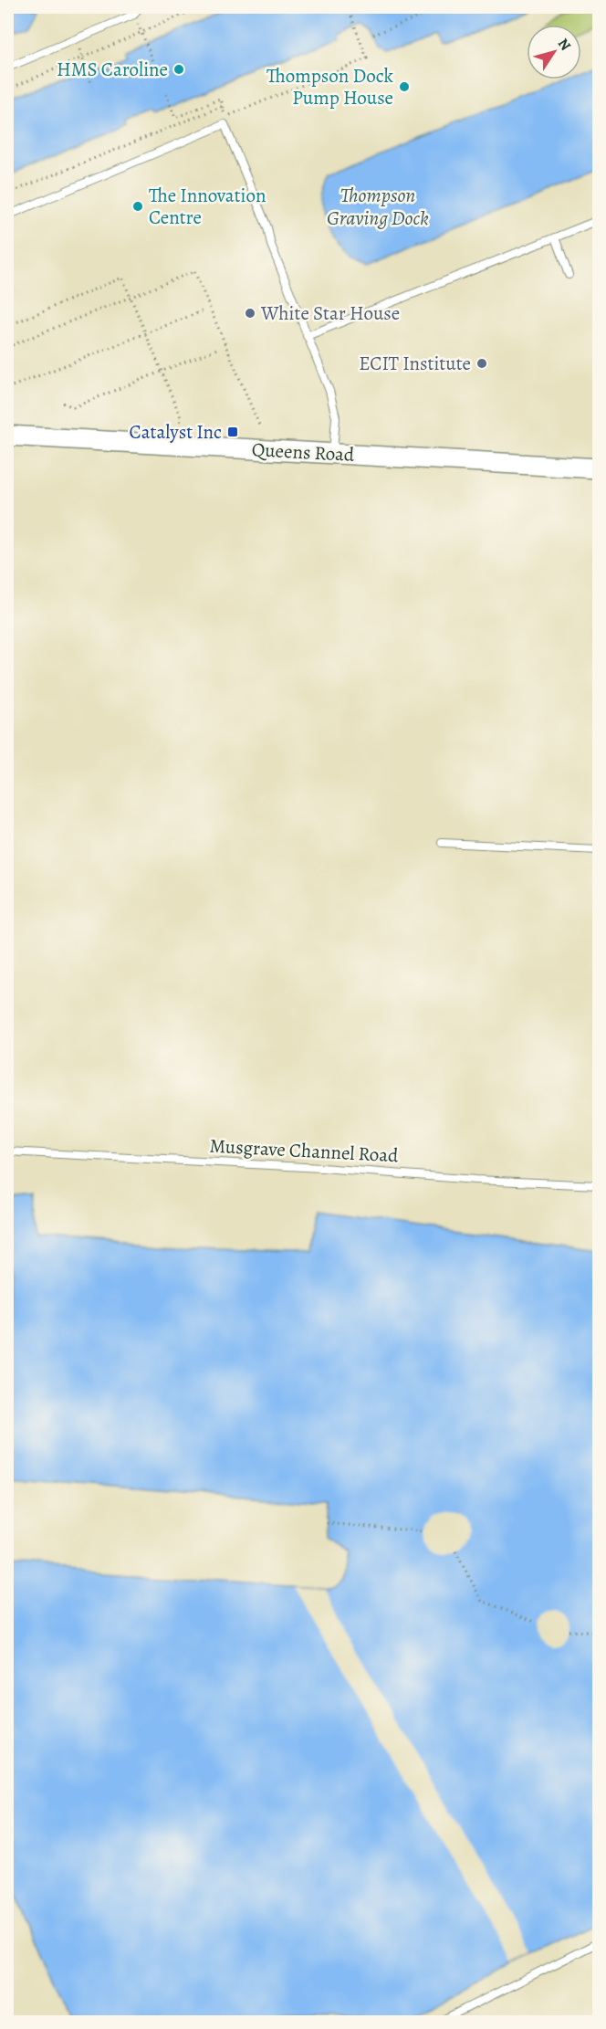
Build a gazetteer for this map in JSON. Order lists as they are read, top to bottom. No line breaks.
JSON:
{"streets":{"street":["Queens Road"],"lane":["Musgrave Channel Road"]},"water":["Thompson Graving Dock"],"places":{"other":["HMS Caroline","Thompson Dock Pump House","The Innovation Centre","White Star House","ECIT Institute"],"transit":["Catalyst Inc"]},"north":"top right"}
